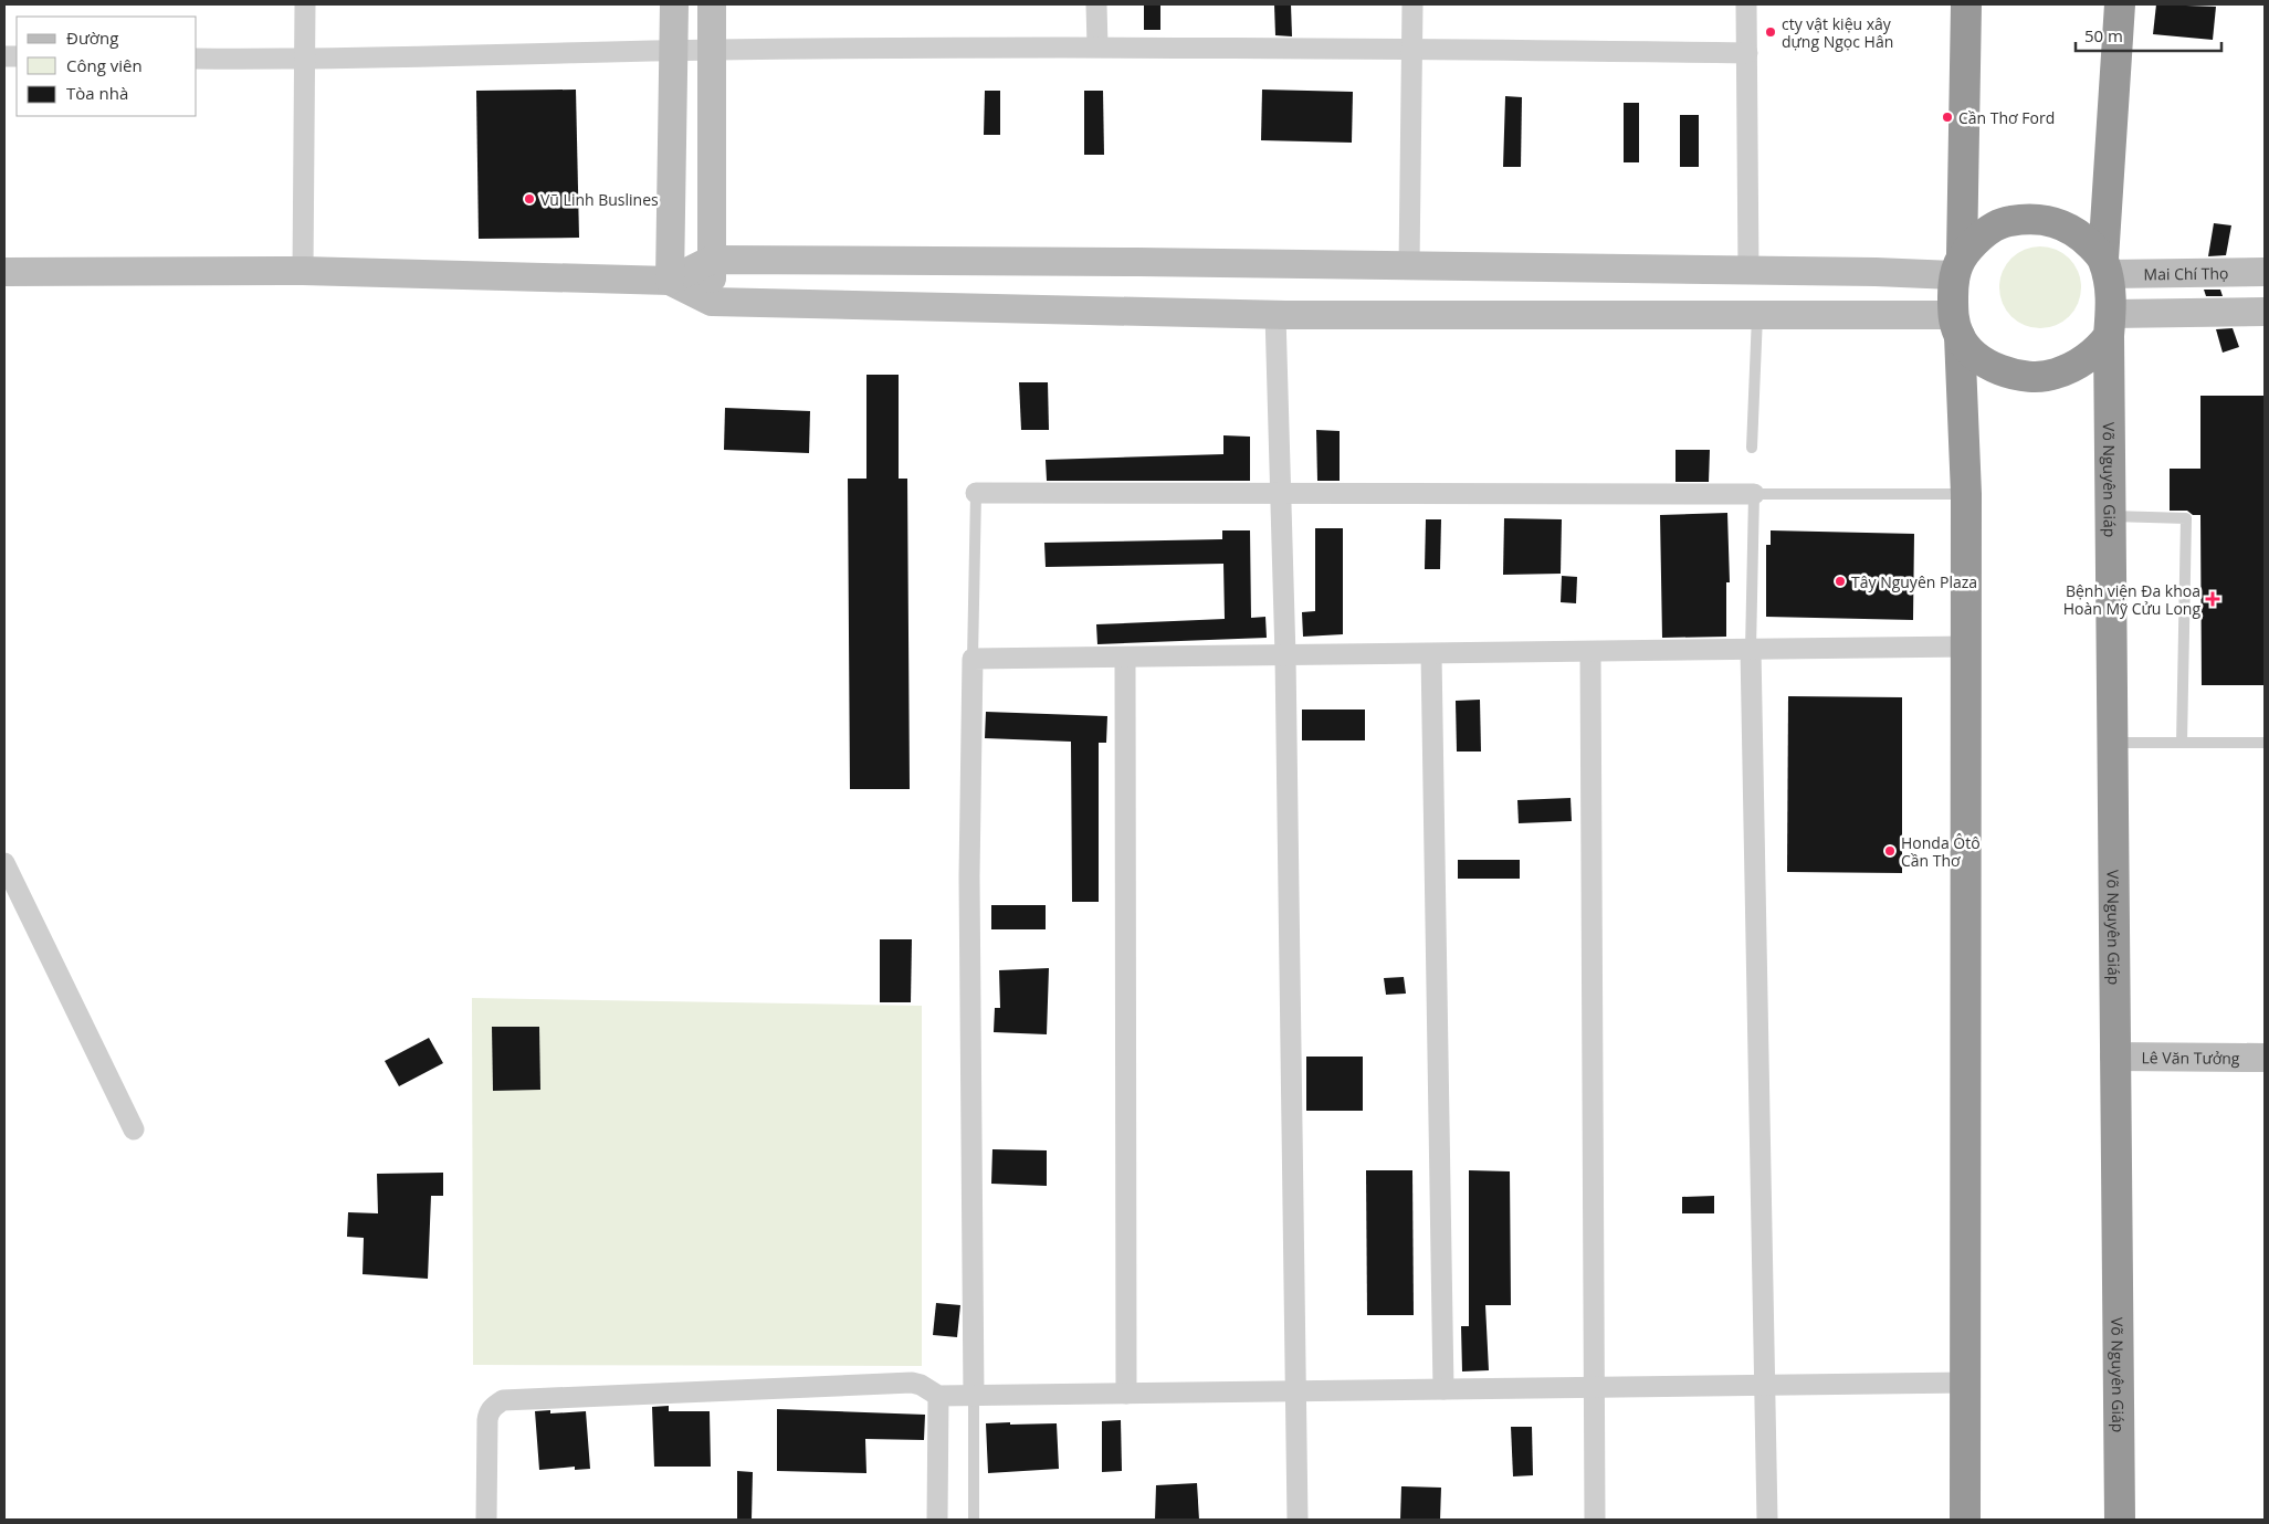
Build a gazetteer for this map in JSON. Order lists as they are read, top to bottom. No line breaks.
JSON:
{"streets":{"highway":["Võ Nguyên Giáp"],"street":["Mai Chí Thọ","Lê Văn Tưởng"]},"crossings":[["Mai Chí Thọ","Võ Nguyên Giáp"],["Võ Nguyên Giáp","Lê Văn Tưởng"]],"places":{"other":["cty vật kiệu xây dựng Ngọc Hân","Cần Thơ Ford","Vũ Linh Buslines","Tây Nguyên Plaza","Honda Ôtô Cần Thơ"],"health":["Bệnh viện Đa khoa Hoàn Mỹ Cửu Long"]},"legend":["Đường","Công viên","Tòa nhà"],"scale_bar":"50 m"}
